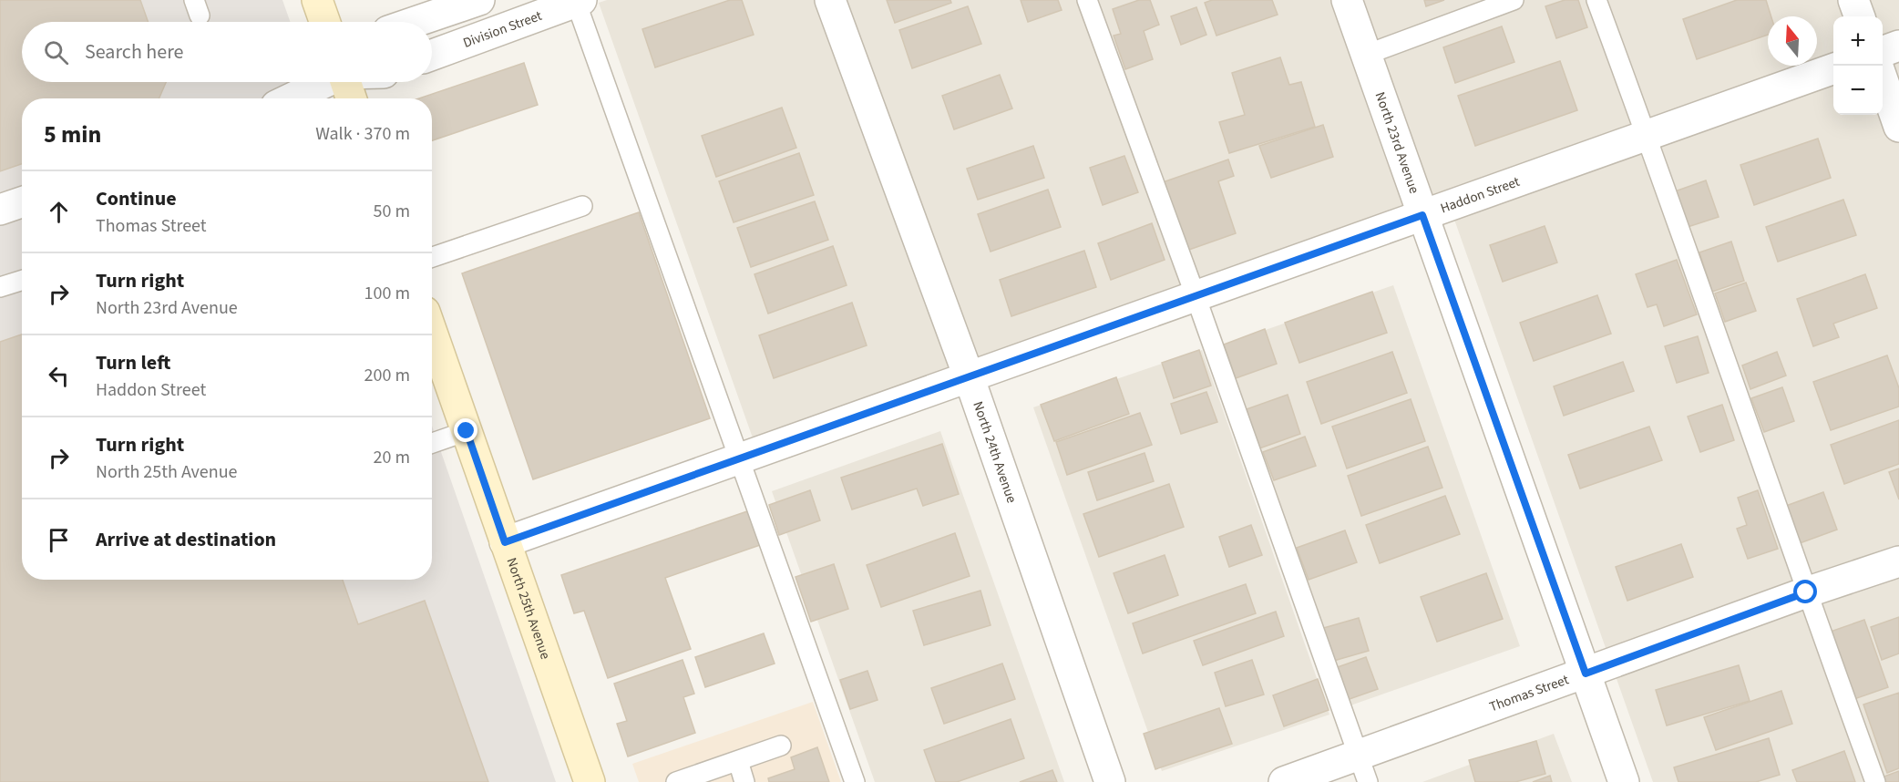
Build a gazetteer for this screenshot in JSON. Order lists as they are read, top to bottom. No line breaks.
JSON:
{"streets":{"main road":["North 25th Avenue"],"street":["Division Street","North 23rd Avenue","Haddon Street","North 24th Avenue","Thomas Street"]},"crossings":[["North 23rd Avenue","Haddon Street"],["North 23rd Avenue","Thomas Street"],["Haddon Street","North 24th Avenue"],["Haddon Street","North 25th Avenue"]],"north":"top","page":{"map_buttons":["+","−"],"search":"Search here","heading":["5 min","Walk · 370 m"],"list":[["Continue","Thomas Street","50 m"],["Turn right","North 23rd Avenue","100 m"],["Turn left","Haddon Street","200 m"],["Turn right","North 25th Avenue","20 m"],"Arrive at destination"]}}
